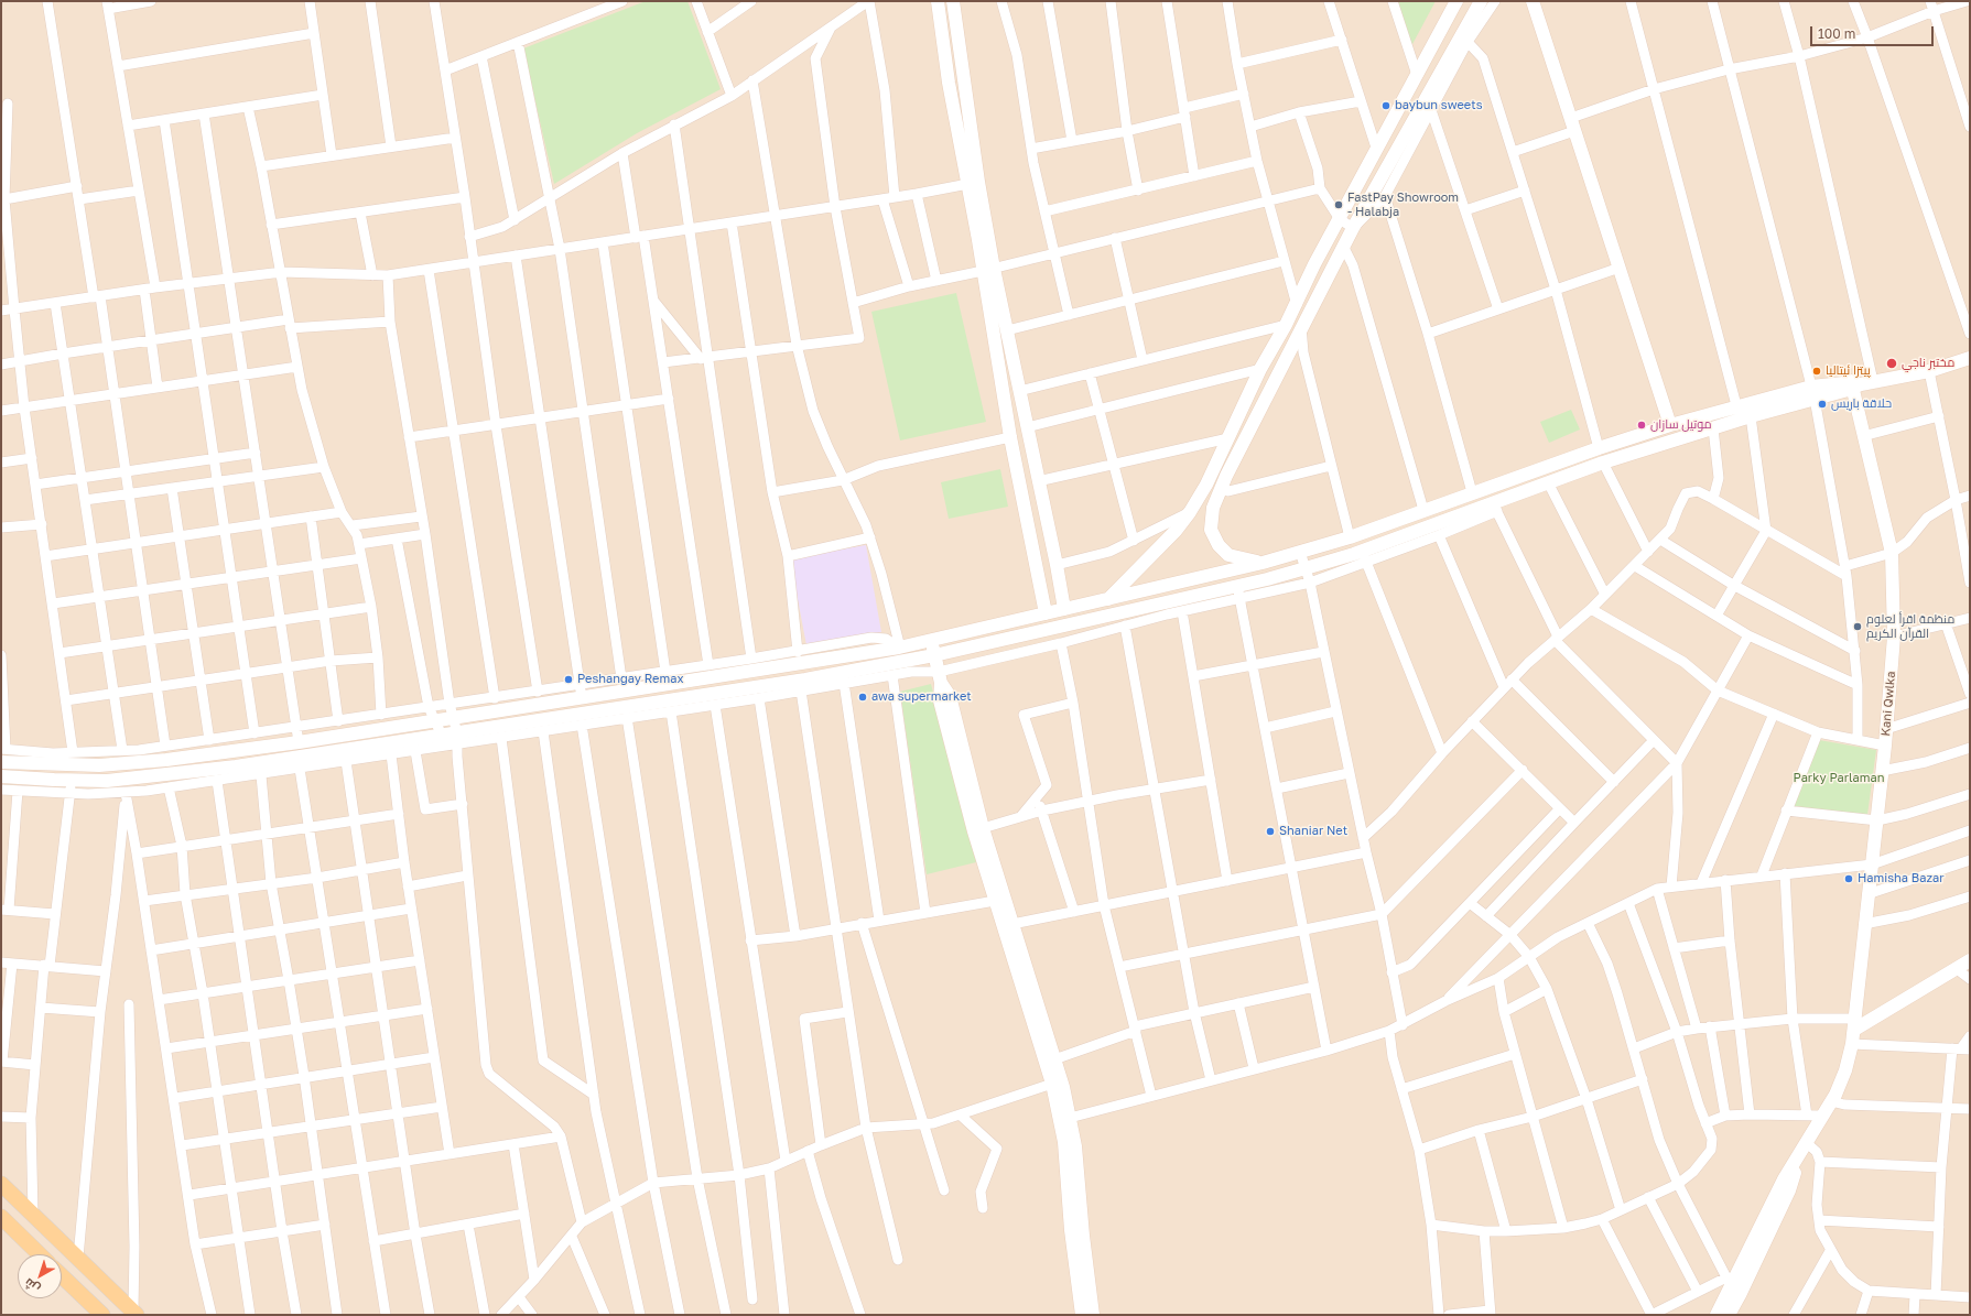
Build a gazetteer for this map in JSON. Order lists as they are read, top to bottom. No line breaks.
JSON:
{"streets":{"main road":["Kani Qwlka"]},"parks":["Parky Parlaman"],"places":["baybun sweets","FastPay Showroom - Halabja","مختبر ناجي","پیتزا ئیتالیا","حلاقة باریس","موتيل سازان","منظمة اقرأ لعلوم القرآن الكريم","Peshangay Remax","awa supermarket","Shaniar Net","Hamisha Bazar"],"scale_bar":"100 m","north":"bottom left"}
